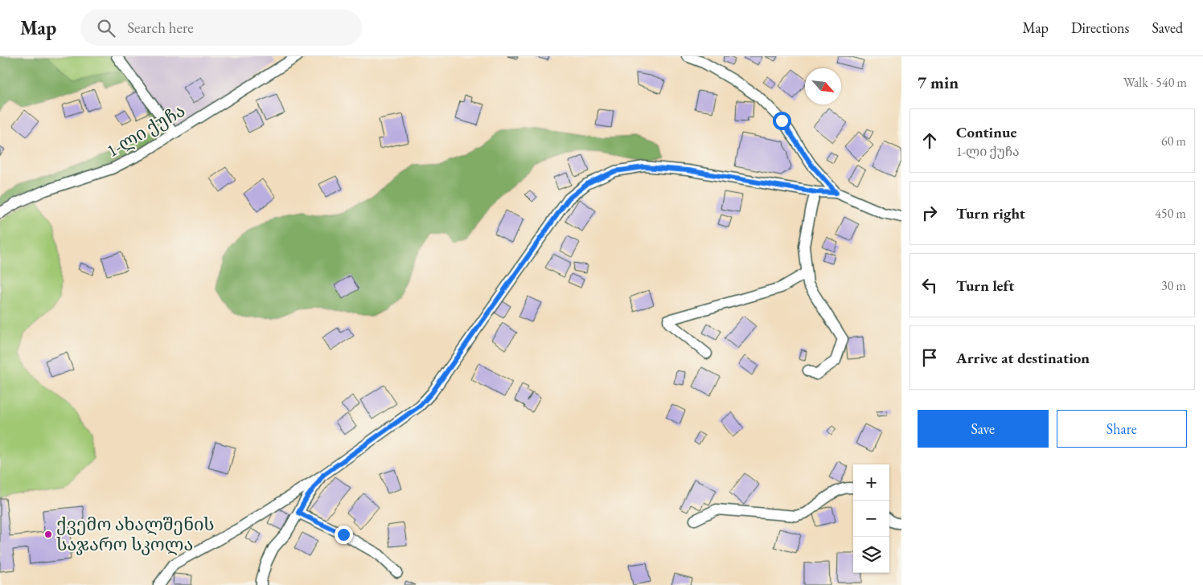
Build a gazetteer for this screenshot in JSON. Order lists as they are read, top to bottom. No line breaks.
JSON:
{"streets":{"street":["1-ლი ქუჩა"]},"places":["ქვემო ახალშენის საჯარო სკოლა"],"north":"bottom right","page":{"header":"Map","search":"Search here","nav":["Map","Directions","Saved"],"heading":["7 min","Walk · 540 m"],"list":[["Continue","1-ლი ქუჩა","60 m"],["Turn right","450 m"],["Turn left","30 m"],"Arrive at destination"],"buttons":["Save","Share"],"map_buttons":["+","−"]}}
